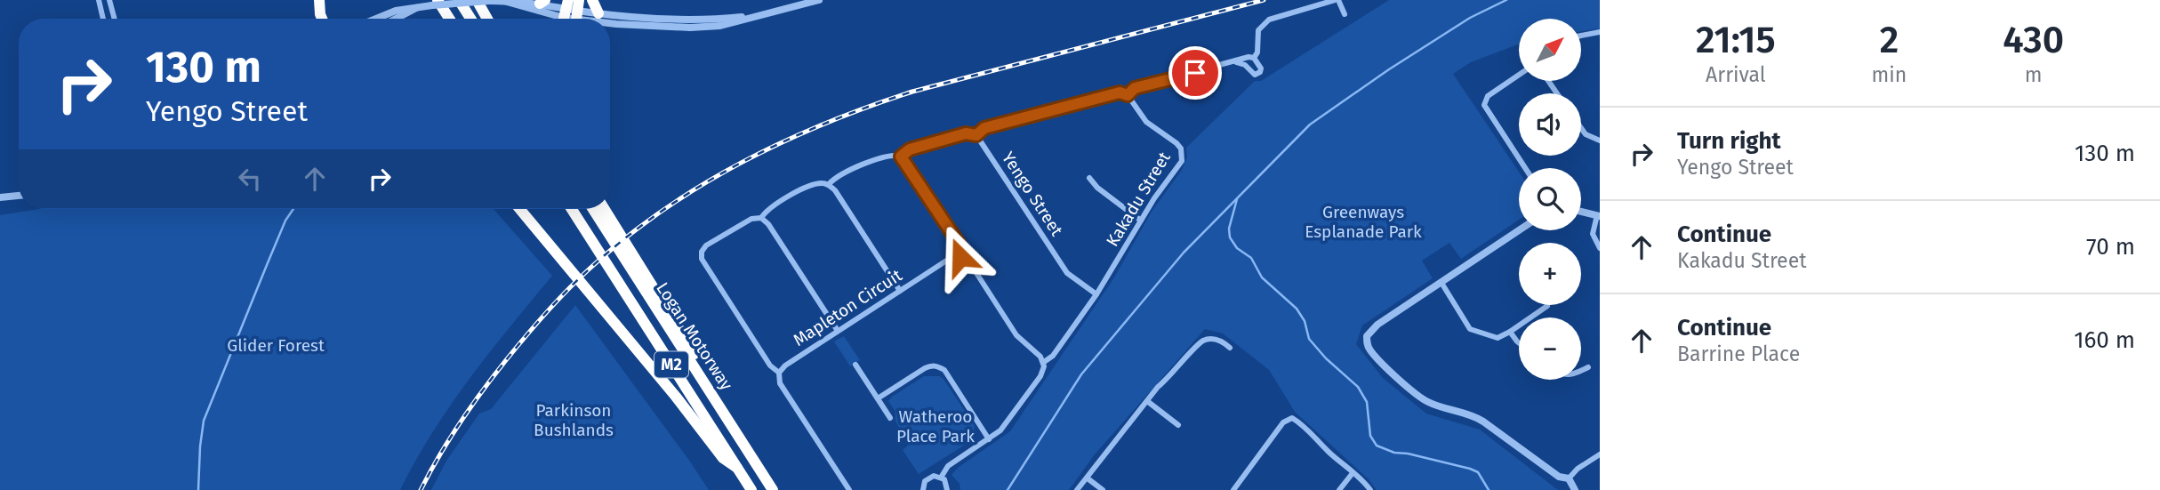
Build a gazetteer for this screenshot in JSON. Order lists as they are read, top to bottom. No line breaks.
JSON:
{"streets":{"highway":["Logan Motorway","M2"],"street":["Yengo Street","Kakadu Street","Mapleton Circuit"]},"crossings":[["Yengo Street","Kakadu Street"]],"parks":["Greenways Esplanade Park","Glider Forest","Parkinson Bushlands","Watheroo Place Park"],"north":"top right","page":{"eta":["21:15","Arrival","2","min","430","m"],"map_buttons":["+","−"],"turn":["130 m","Yengo Street"],"list":[{"name":"Turn right","note":"Yengo Street","value":"130 m"},{"name":"Continue","note":"Kakadu Street","value":"70 m"},{"name":"Continue","note":"Barrine Place","value":"160 m"}]}}
